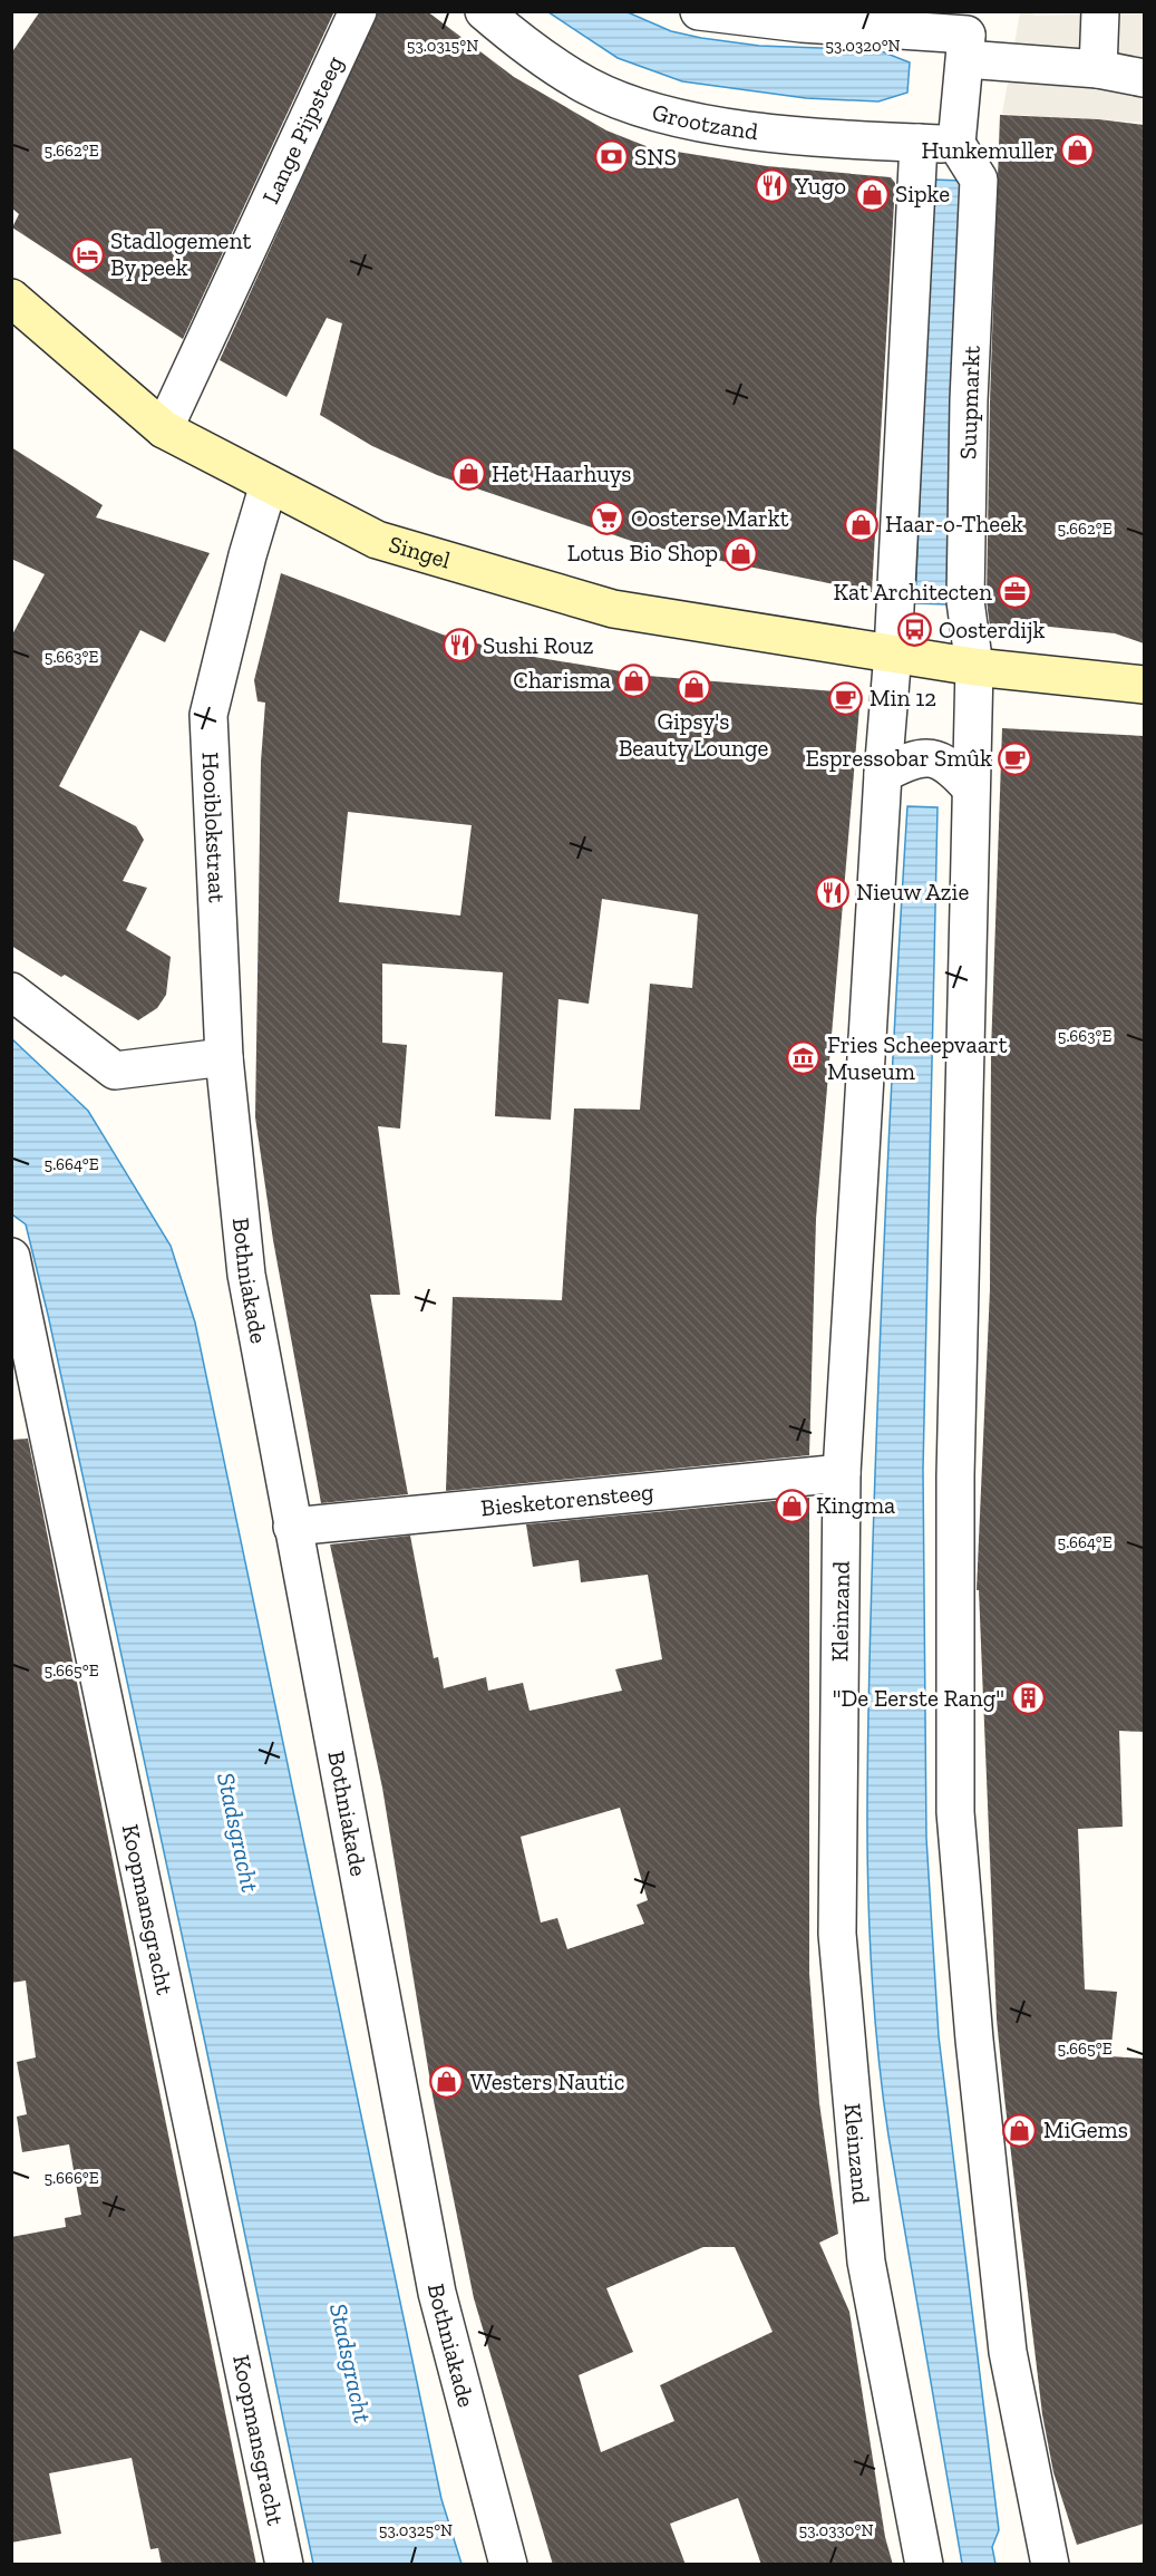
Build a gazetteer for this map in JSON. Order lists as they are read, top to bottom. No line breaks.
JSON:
{"streets":{"main road":["Singel"],"street":["Grootzand","Lange Pijpsteeg","Suupmarkt","Hooiblokstraat","Bothniakade","Biesketorensteeg","Kleinzand","Koopmansgracht"]},"crossings":[["Grootzand","Suupmarkt"],["Lange Pijpsteeg","Singel"],["Suupmarkt","Singel"],["Singel","Hooiblokstraat"],["Singel","Kleinzand"],["Hooiblokstraat","Bothniakade"],["Bothniakade","Biesketorensteeg"],["Biesketorensteeg","Kleinzand"]],"water":["Stadsgracht"],"places":{"shop":["Hunkemuller","Sipke","Het Haarhuys","Haar-o-Theek","Lotus Bio Shop","Charisma","Gipsy's Beauty Lounge","Kingma","Westers Nautic","MiGems"],"bank":["SNS"],"restaurant":["Yugo","Sushi Rouz","Nieuw Azie"],"hotel":["Stadlogement By peek"],"supermarket":["Oosterse Markt"],"office":["Kat Architecten"],"bus stop":["Oosterdijk"],"cafe":["Min 12","Espressobar Smûk"],"museum":["Fries Scheepvaart Museum"],"building":["\"De Eerste Rang\""]},"coordinates":["53.0315°N","53.0320°N","5.662°E","5.663°E","5.664°E","5.665°E","5.666°E","53.0325°N","53.0330°N"]}
